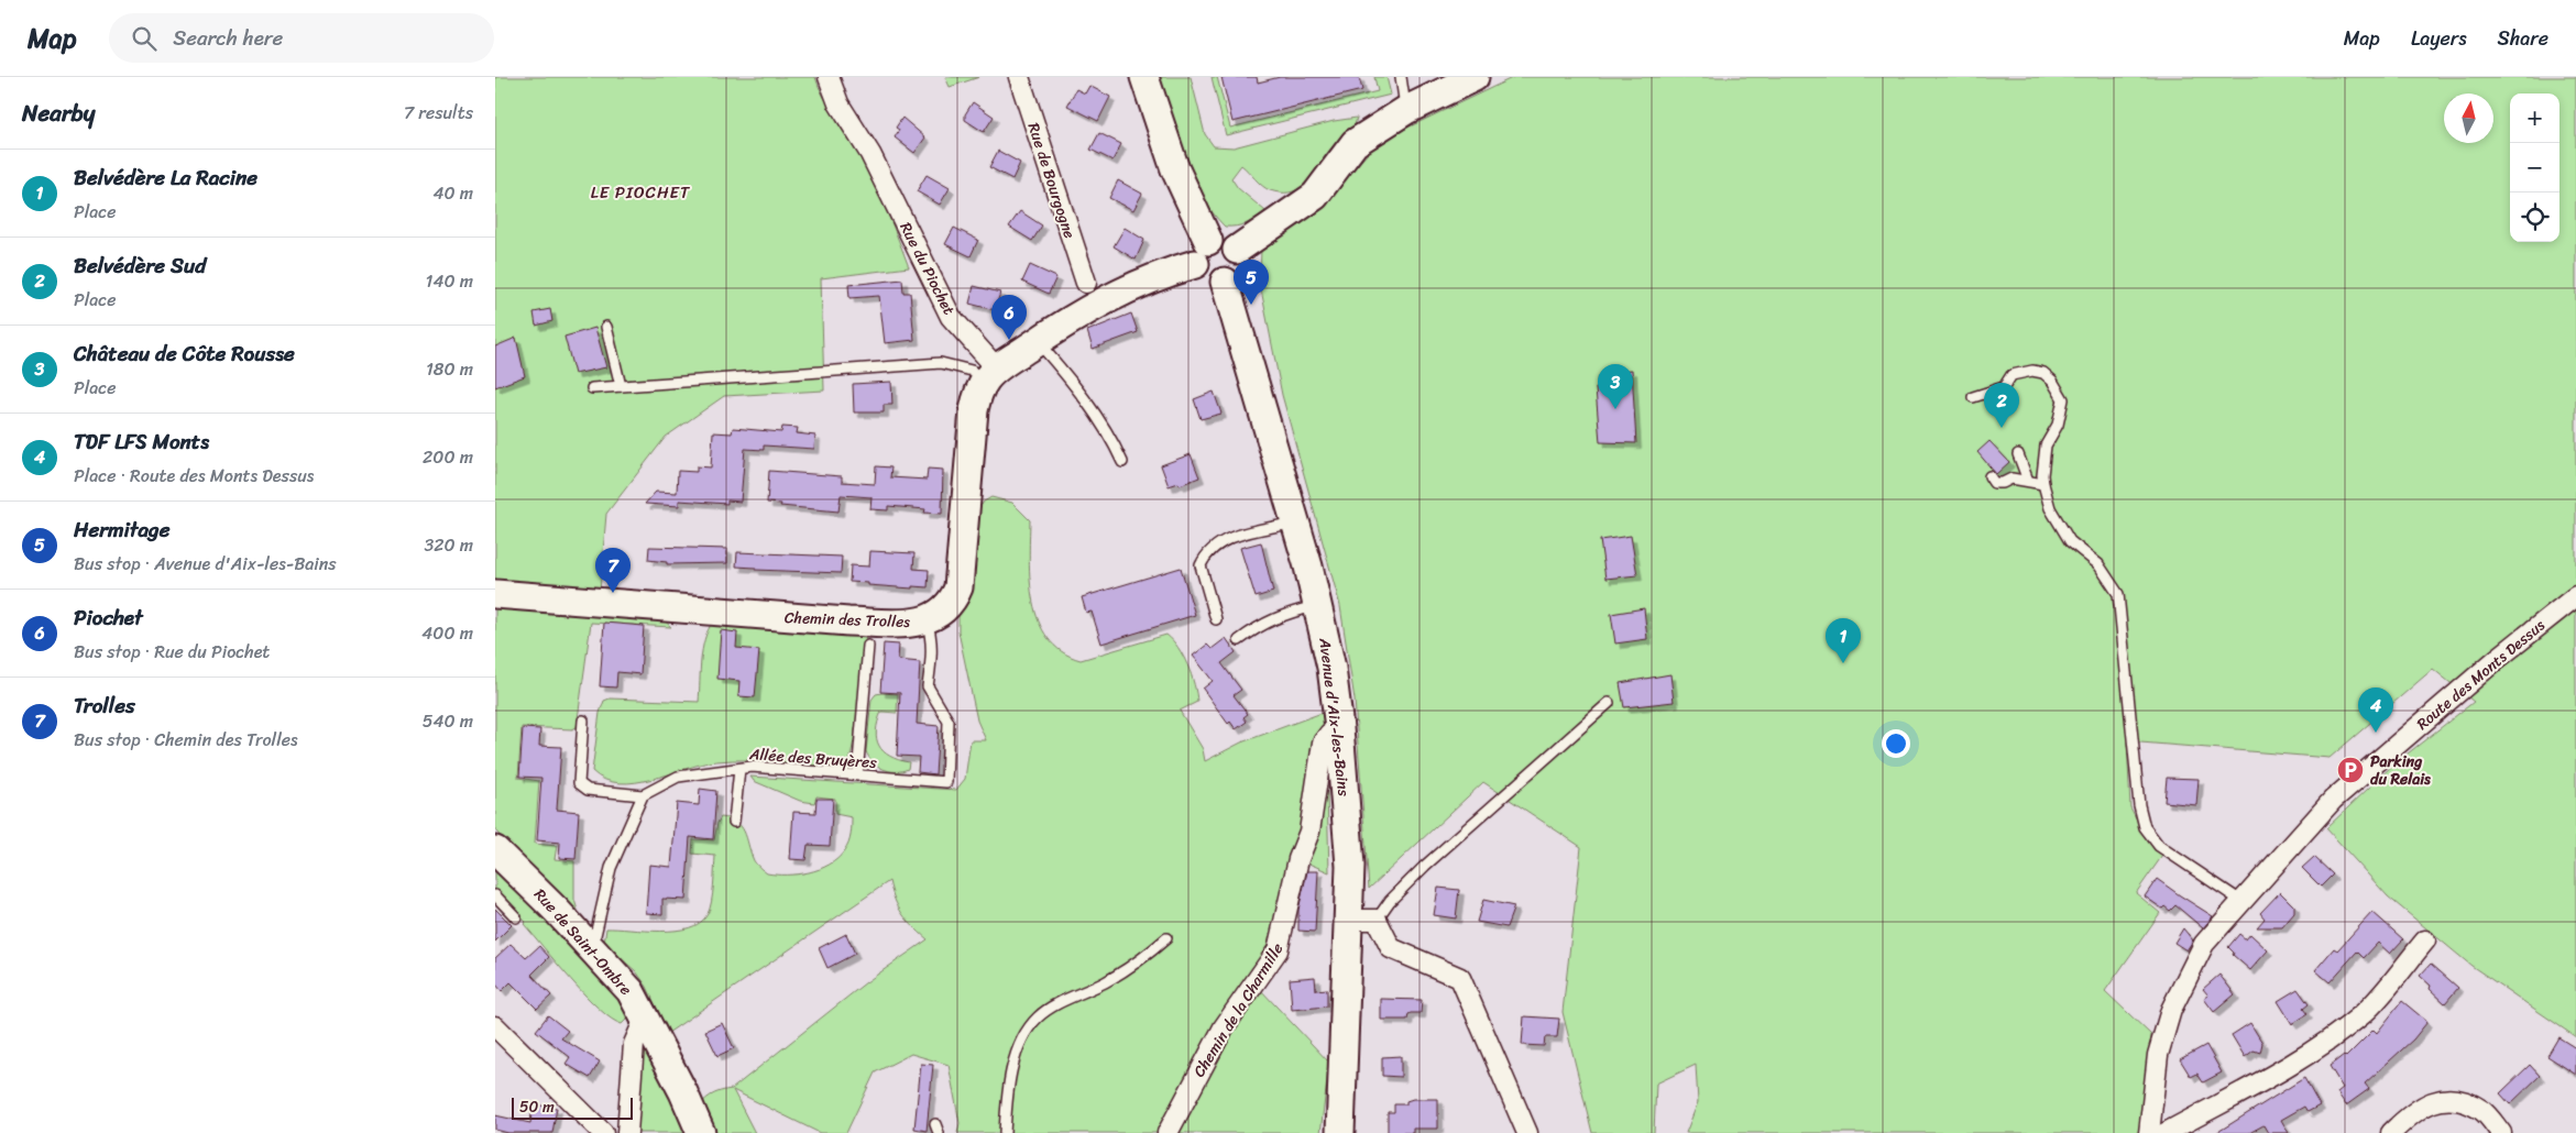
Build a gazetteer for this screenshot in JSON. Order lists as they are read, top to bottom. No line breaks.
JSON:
{"streets":{"main road":["Chemin des Trolles","Avenue d'Aix-les-Bains","Rue de Saint-Ombre"],"street":["Rue de Bourgogne","Rue du Piochet","Route des Monts Dessus","Chemin de la Charmille"],"lane":["Allée des Bruyères"]},"crossings":[["Rue du Piochet","Chemin des Trolles"],["Chemin des Trolles","Allée des Bruyères"],["Avenue d'Aix-les-Bains","Chemin de la Charmille"]],"districts":["LE PIOCHET"],"places":{"parking":["Parking du Relais"]},"scale_bar":"50 m","north":"top","page":{"header":"Map","search":"Search here","nav":["Map","Layers","Share"],"heading":["Nearby","7 results"],"map_buttons":["+","−"],"list":[{"mark":"1","name":"Belvédère La Racine","note":"Place","value":"40 m"},{"mark":"2","name":"Belvédère Sud","note":"Place","value":"140 m"},{"mark":"3","name":"Château de Côte Rousse","note":"Place","value":"180 m"},{"mark":"4","name":"TDF LFS Monts","note":"Place · Route des Monts Dessus","value":"200 m"},{"mark":"5","name":"Hermitage","note":"Bus stop · Avenue d'Aix-les-Bains","value":"320 m"},{"mark":"6","name":"Piochet","note":"Bus stop · Rue du Piochet","value":"400 m"},{"mark":"7","name":"Trolles","note":"Bus stop · Chemin des Trolles","value":"540 m"}],"pins":["5","6","3","2","7","1","4"],"scale":"50 m"}}
